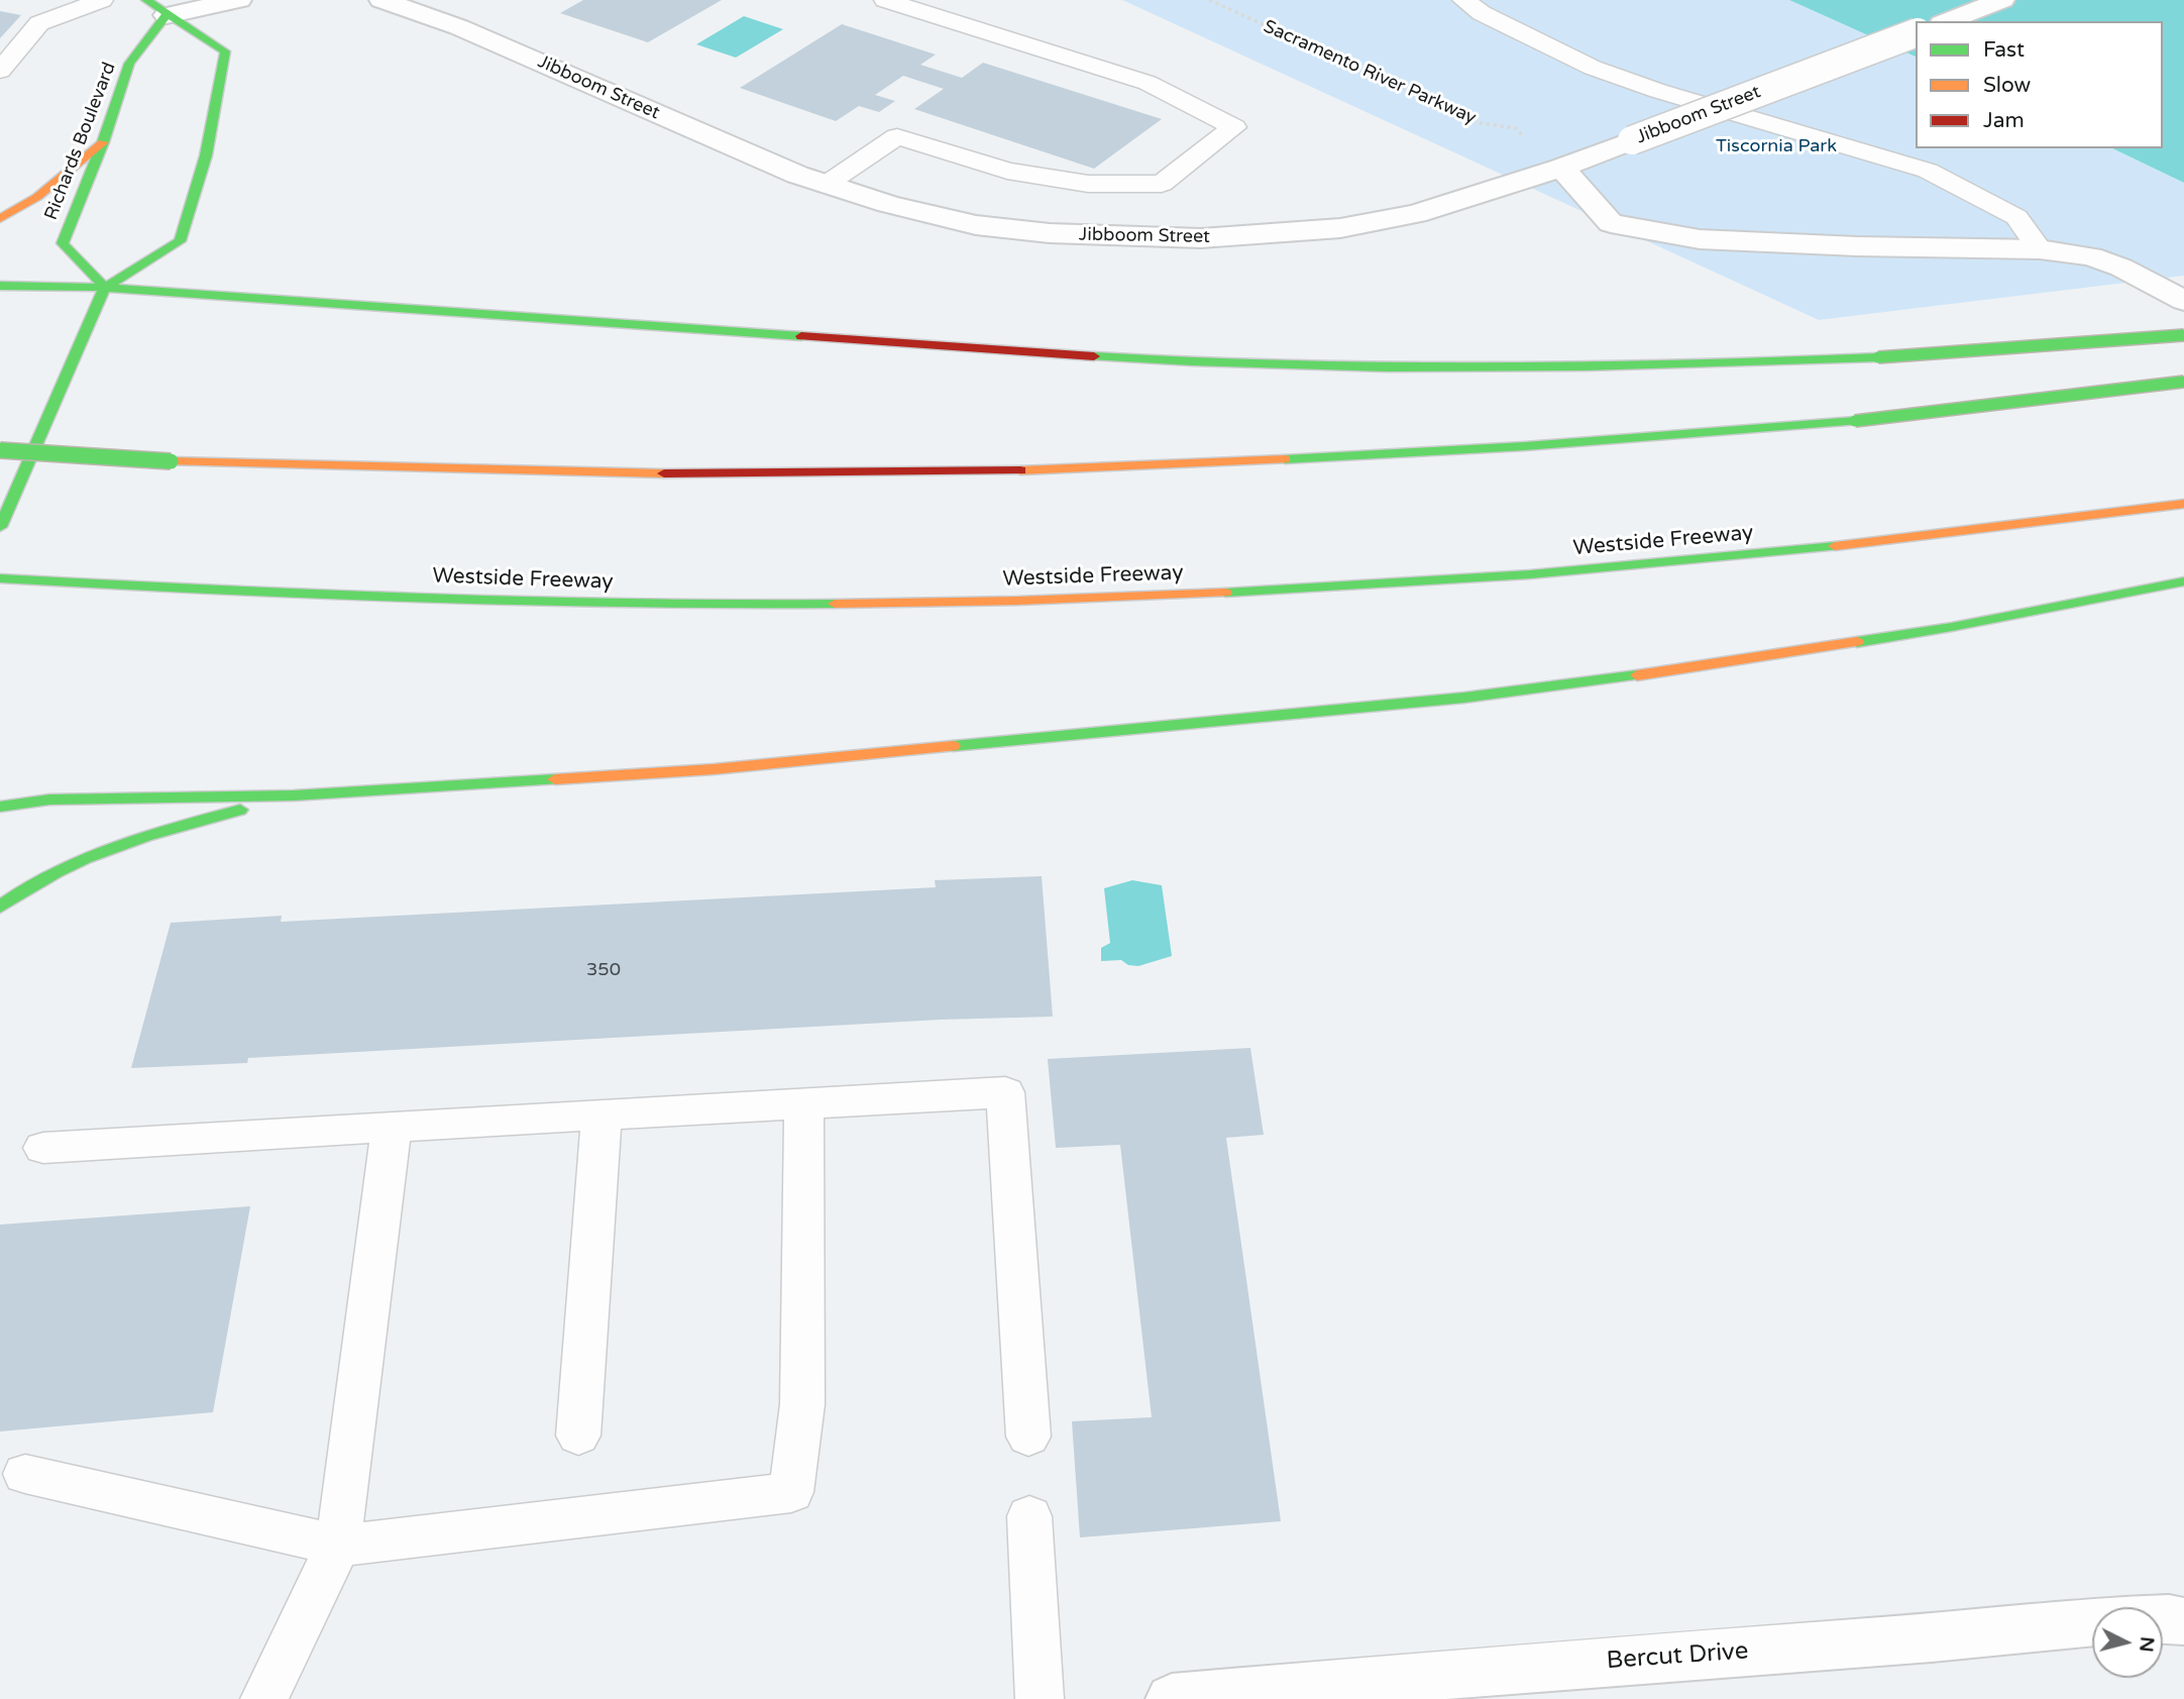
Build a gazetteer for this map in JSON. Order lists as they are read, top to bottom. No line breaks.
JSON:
{"streets":{"main road":["Richards Boulevard","Westside Freeway"],"street":["Jibboom Street","Bercut Drive"],"path":["Sacramento River Parkway"]},"crossings":[["Sacramento River Parkway","Jibboom Street"]],"parks":["Tiscornia Park"],"house_numbers":["350"],"legend":["Fast","Slow","Jam"],"north":"right"}
